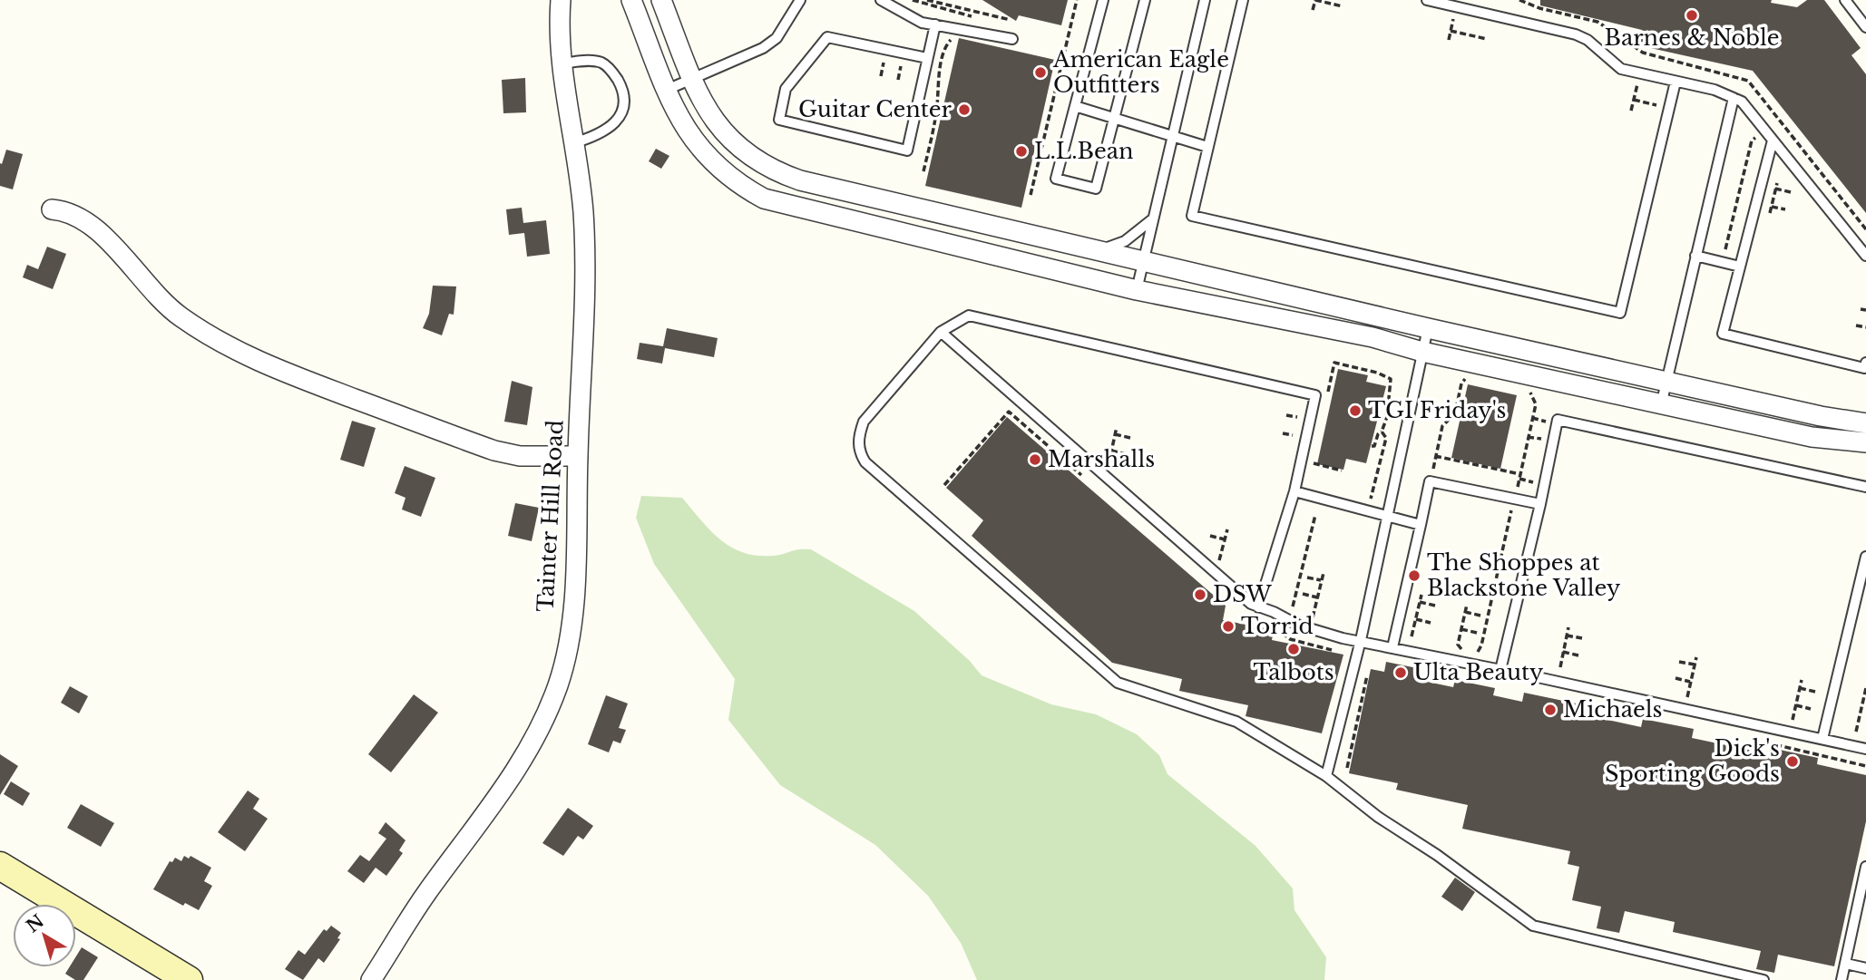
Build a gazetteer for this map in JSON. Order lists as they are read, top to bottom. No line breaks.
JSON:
{"streets":{"street":["Tainter Hill Road"]},"places":["Barnes & Noble","American Eagle Outfitters","Guitar Center","L.L.Bean","TGI Friday's","Marshalls","The Shoppes at Blackstone Valley","DSW","Torrid","Talbots","Ulta Beauty","Michaels","Dick's Sporting Goods"],"north":"top left"}
